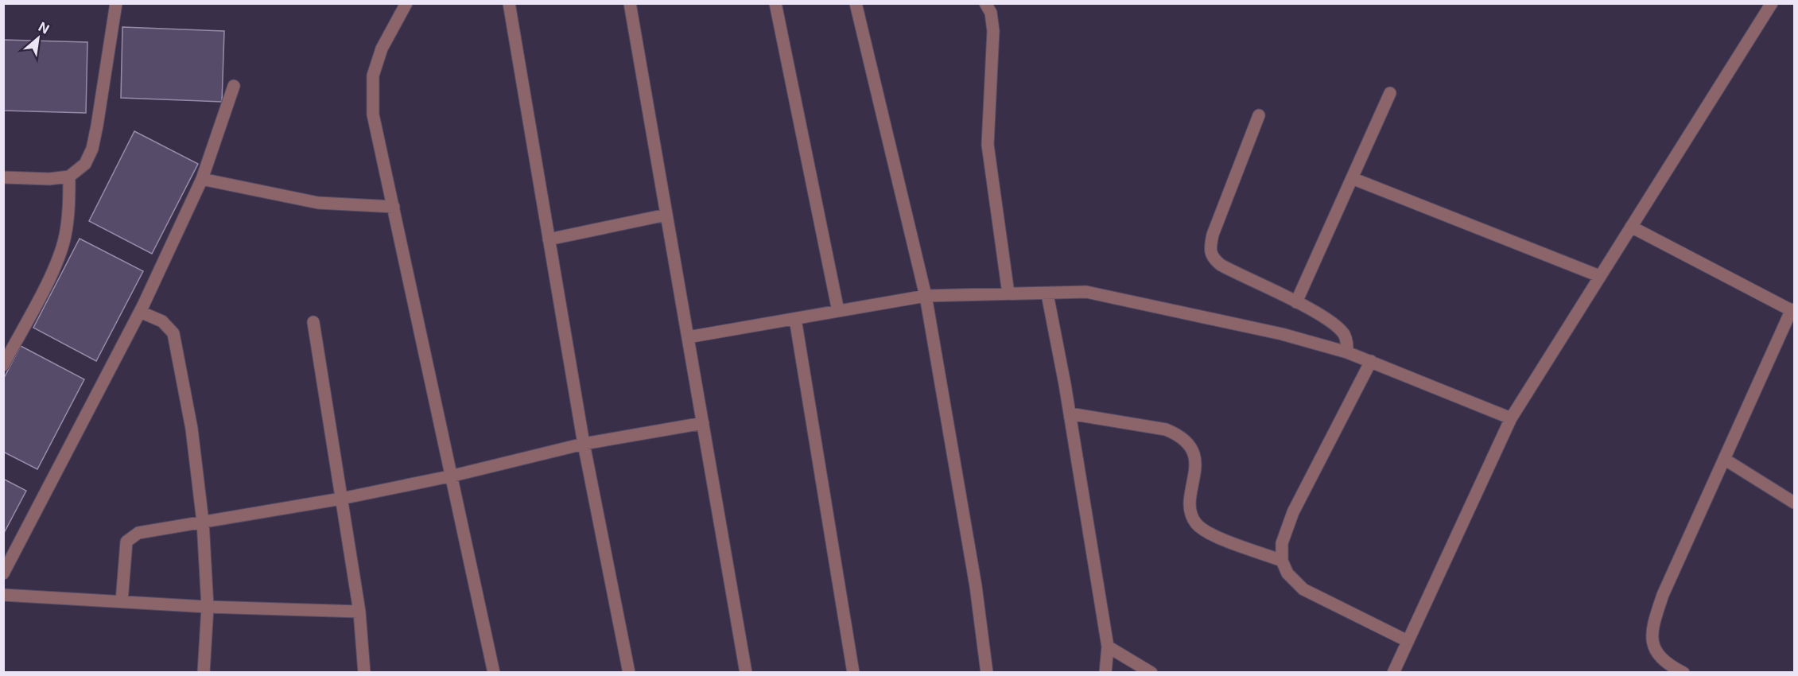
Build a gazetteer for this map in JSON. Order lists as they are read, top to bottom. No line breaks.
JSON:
{"north":"top right"}
